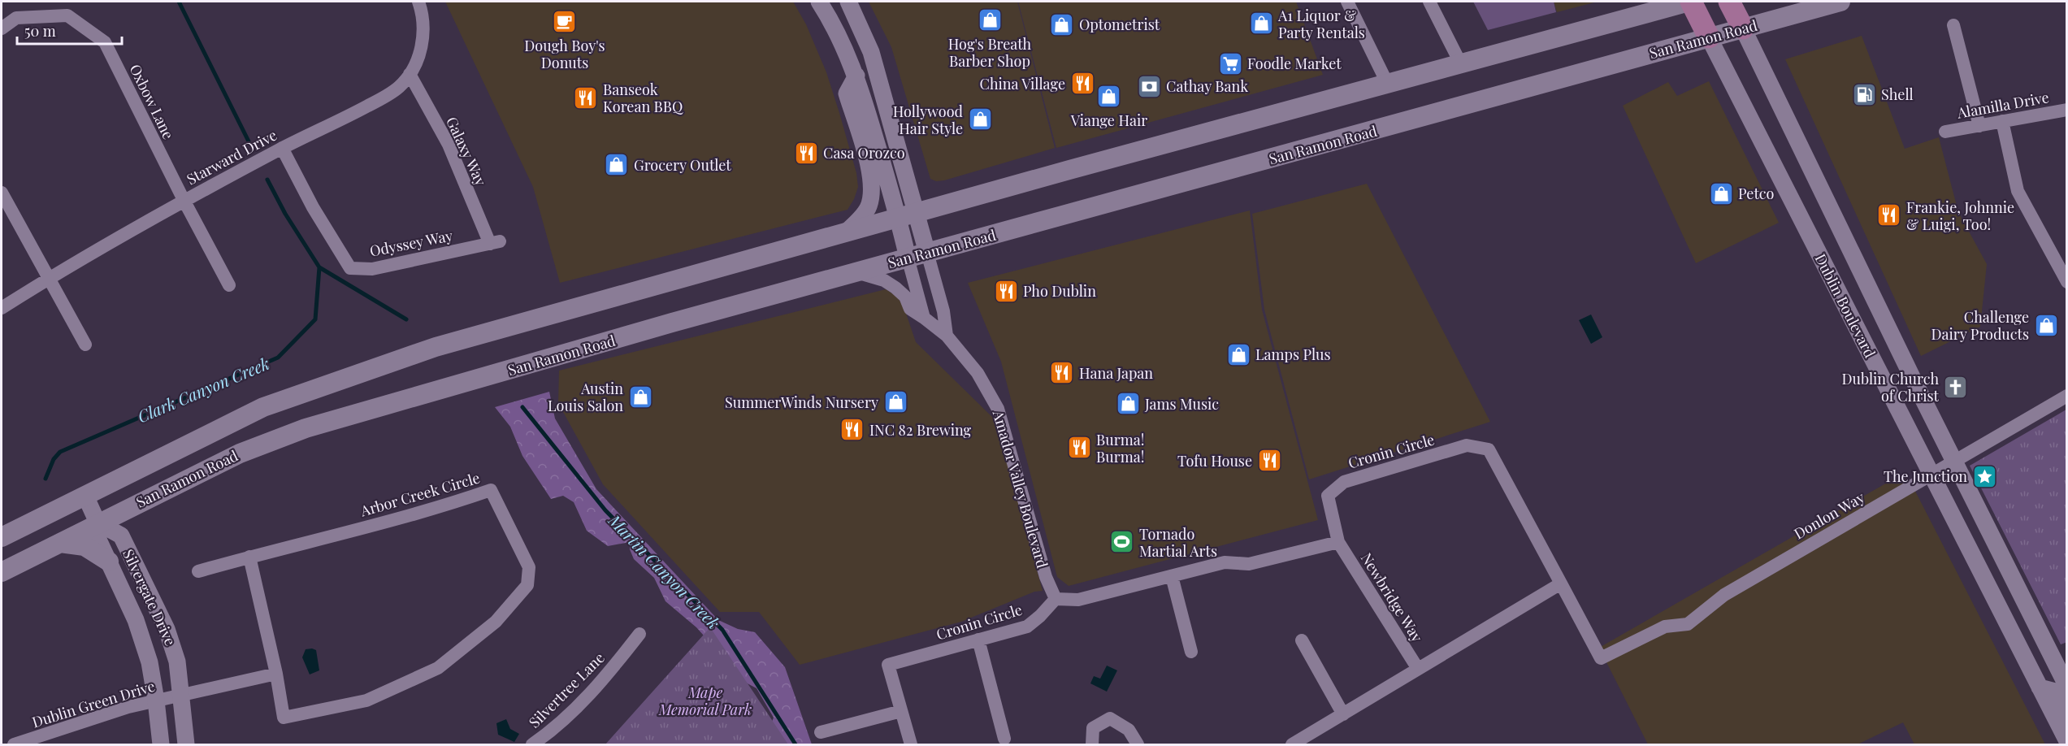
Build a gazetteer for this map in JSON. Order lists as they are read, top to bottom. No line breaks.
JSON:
{"streets":{"main road":["San Ramon Road","Dublin Boulevard"],"street":["Oxbow Lane","Alamilla Drive","Galaxy Way","Starward Drive","Odyssey Way","Cronin Circle","Amador Valley Boulevard","Arbor Creek Circle","Donlon Way","Silvergate Drive","Newbridge Way","Silvertree Lane","Dublin Green Drive"]},"crossings":[["San Ramon Road","Dublin Boulevard"],["San Ramon Road","Amador Valley Boulevard"],["San Ramon Road","Silvergate Drive"],["Oxbow Lane","Starward Drive"],["Galaxy Way","Starward Drive"],["Galaxy Way","Odyssey Way"],["Starward Drive","Odyssey Way"],["Dublin Boulevard","Donlon Way"],["Cronin Circle","Amador Valley Boulevard"],["Cronin Circle","Donlon Way"],["Cronin Circle","Newbridge Way"],["Silvergate Drive","Dublin Green Drive"]],"water":["Clark Canyon Creek","Martin Canyon Creek"],"parks":["Mape Memorial Park"],"places":{"shop":["Hog's Breath Barber Shop","A1 Liquor & Party Rentals","Optometrist","Viange Hair","Hollywood Hair Style","Grocery Outlet","Petco","Challenge Dairy Products","Lamps Plus","Austin Louis Salon","SummerWinds Nursery","Jams Music"],"cafe":["Dough Boy's Donuts"],"supermarket":["Foodle Market"],"restaurant":["China Village","Banseok Korean BBQ","Casa Orozco","Frankie, Johnnie & Luigi, Too!","Pho Dublin","Hana Japan","INC 82 Brewing","Burma! Burma!","Tofu House"],"bank":["Cathay Bank"],"fuel station":["Shell"],"church":["Dublin Church of Christ"],"place":["The Junction"],"sports":["Tornado Martial Arts"]},"scale_bar":"50 m"}
